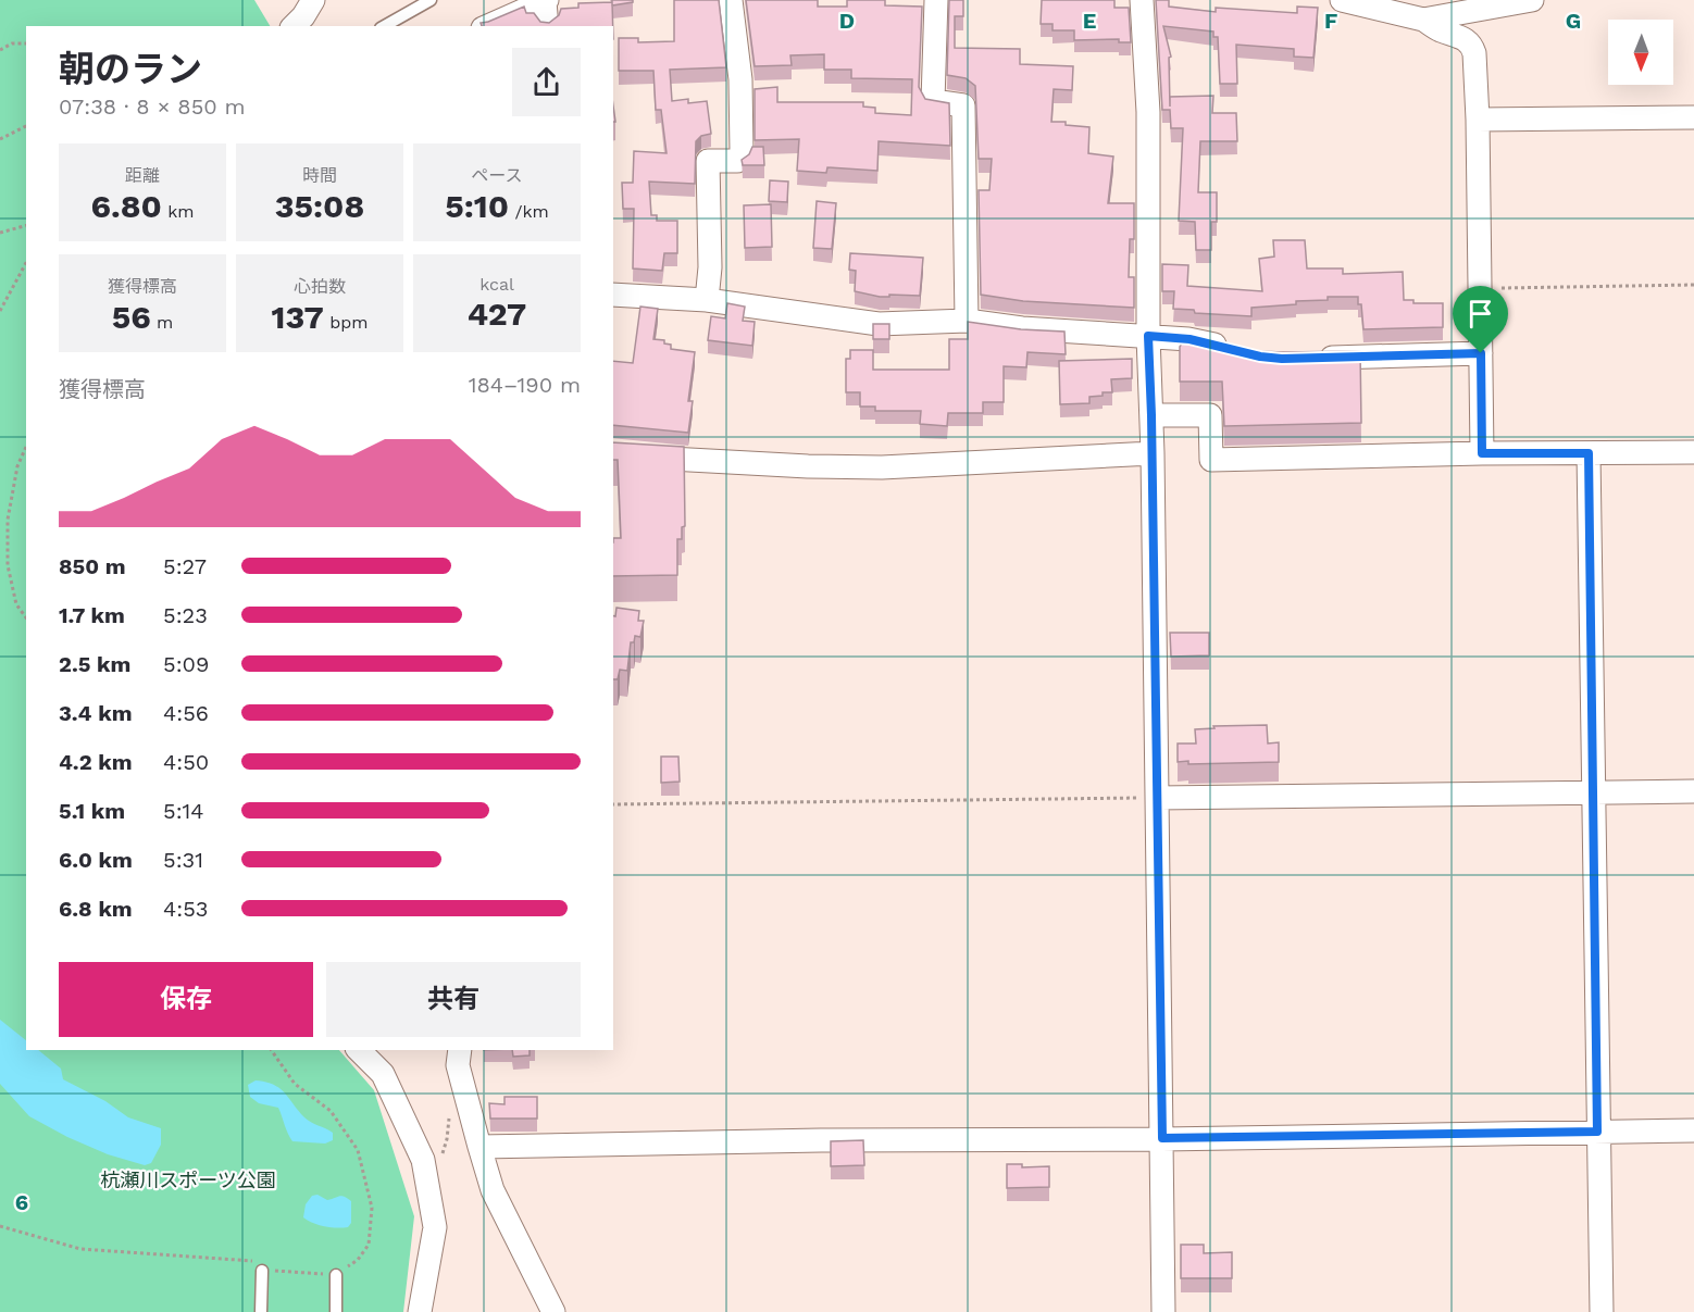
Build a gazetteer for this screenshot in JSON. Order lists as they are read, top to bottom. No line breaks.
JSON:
{"parks":["杭瀬川スポーツ公園"],"north":"bottom","page":{"heading":["朝のラン","07:38 · 8 × 850 m"],"stats":[["距離","6.80 km"],["時間","35:08"],["ペース","5:10 /km"],["獲得標高","56 m"],["心拍数","137 bpm"],["kcal","427"]],"chart":["獲得標高","184–190 m"],"list":[{"name":"850 m","note":"5:27"},{"name":"1.7 km","note":"5:23"},{"name":"2.5 km","note":"5:09"},{"name":"3.4 km","note":"4:56"},{"name":"4.2 km","note":"4:50"},{"name":"5.1 km","note":"5:14"},{"name":"6.0 km","note":"5:31"},{"name":"6.8 km","note":"4:53"}],"buttons":["保存","共有"]},"grid":{"columns":["D","E","F","G"],"rows":["6"]}}
